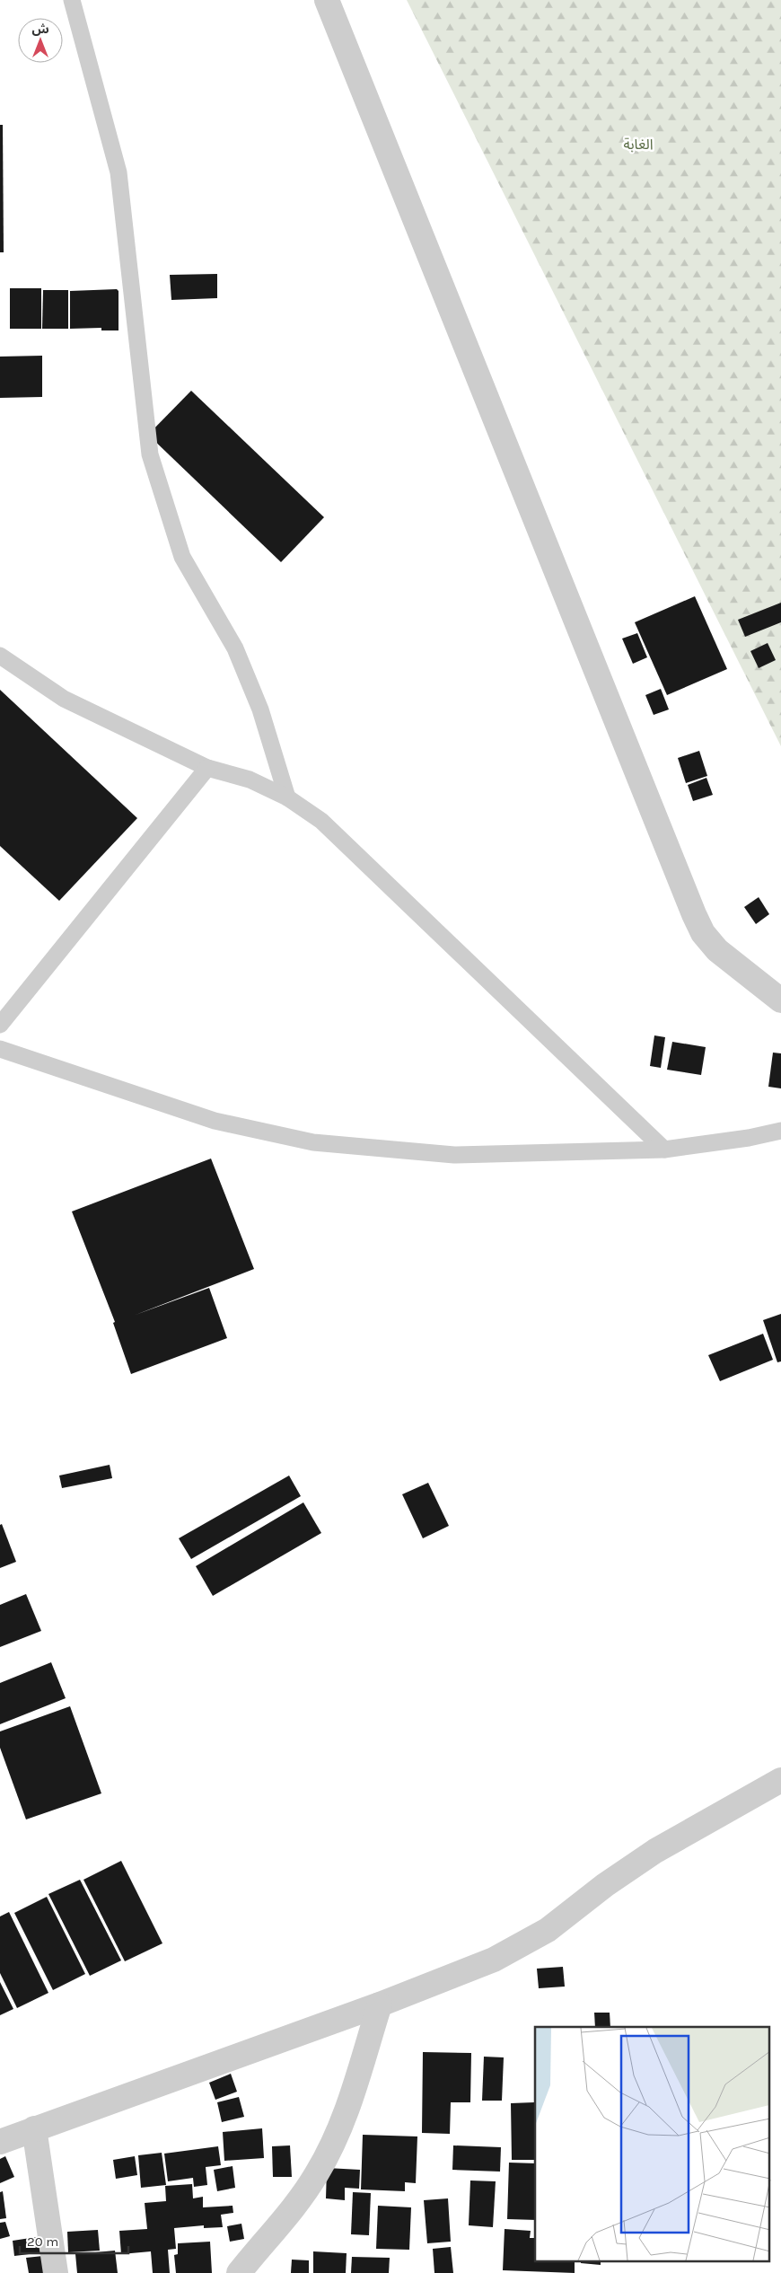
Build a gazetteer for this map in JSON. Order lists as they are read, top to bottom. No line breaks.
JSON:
{"parks":["الغابة"],"scale_bar":"20 m","north":"top"}
